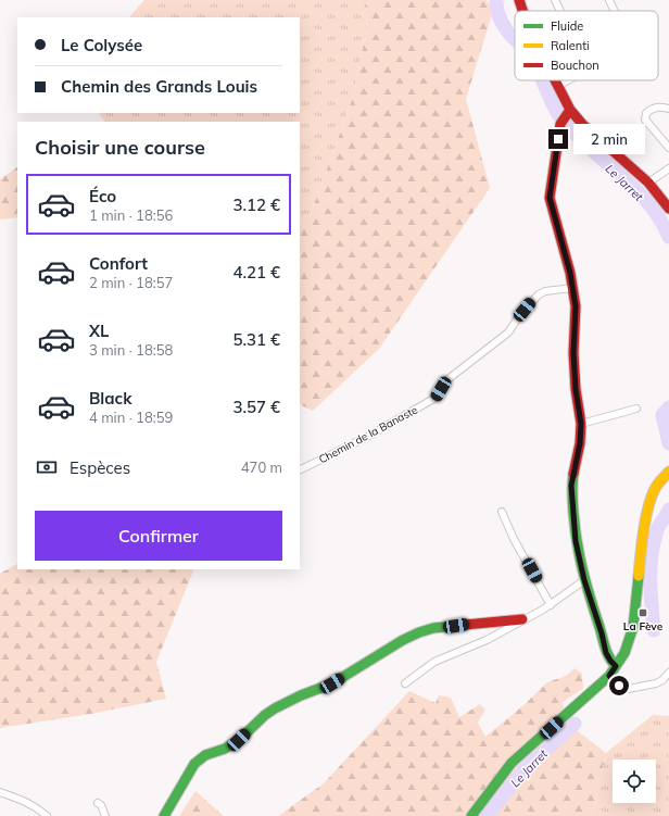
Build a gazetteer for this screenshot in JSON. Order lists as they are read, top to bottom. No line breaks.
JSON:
{"streets":{"street":["Chemin de la Banaste"]},"water":["Le Jarret"],"places":{"transit":["La Fève"]},"legend":["Fluide","Ralenti","Bouchon"],"page":{"banner":["Le Colysée","Chemin des Grands Louis"],"heading":"Choisir une course","bubble":"2 min","list":[{"name":"Éco","note":"1 min · 18:56","value":"3.12 €"},{"name":"Confort","note":"2 min · 18:57","value":"4.21 €"},{"name":"XL","note":"3 min · 18:58","value":"5.31 €"},{"name":"Black","note":"4 min · 18:59","value":"3.57 €"}],"pay":["Espèces","470 m"],"buttons":"Confirmer"}}
